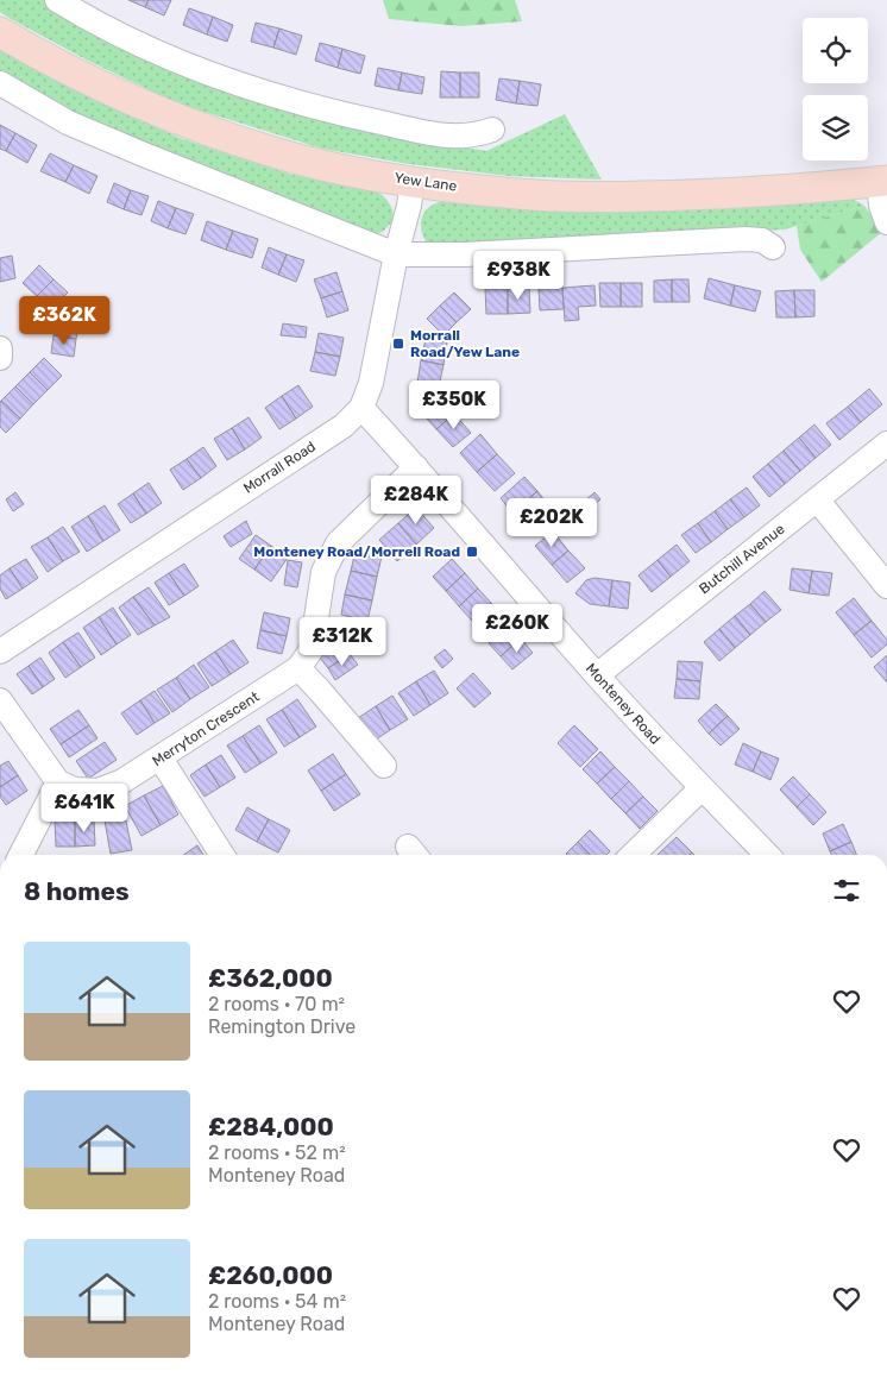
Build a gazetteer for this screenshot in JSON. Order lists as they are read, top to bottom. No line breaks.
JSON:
{"streets":{"main road":["Yew Lane"],"street":["Morrall Road","Butchill Avenue","Monteney Road","Merryton Crescent"]},"crossings":[["Yew Lane","Morrall Road"],["Morrall Road","Monteney Road"],["Butchill Avenue","Monteney Road"],["Monteney Road","Merryton Crescent"]],"places":{"transit":["Morrall Road/Yew Lane","Monteney Road/Morrell Road"]},"page":{"price":["£938K","£362K","£350K","£284K","£202K","£260K","£312K","£641K"],"heading":"8 homes","list":[{"name":"£362,000","note":"2 rooms · 70 m² · Remington Drive"},{"name":"£284,000","note":"2 rooms · 52 m² · Monteney Road"},{"name":"£260,000","note":"2 rooms · 54 m² · Monteney Road"}]}}
